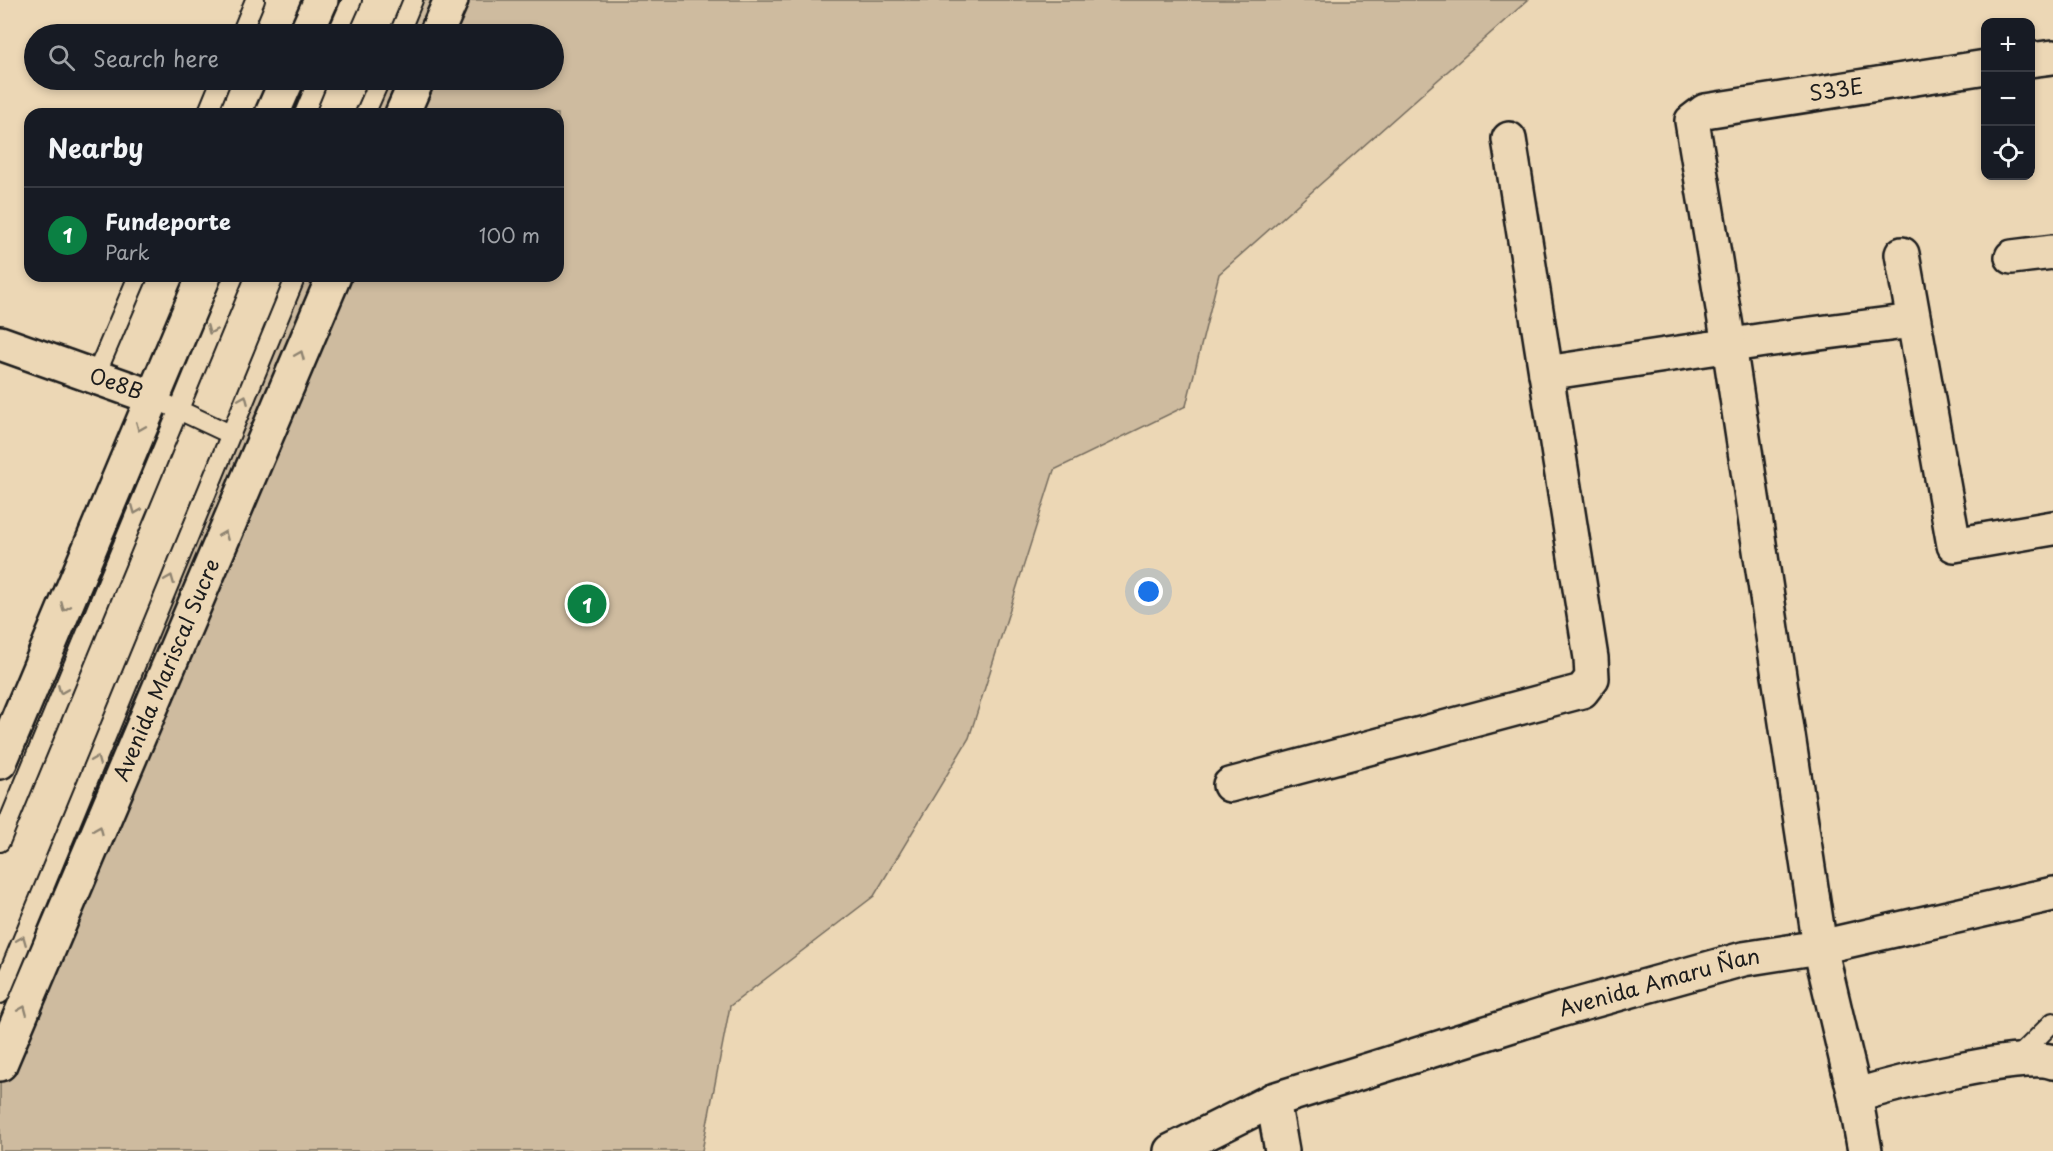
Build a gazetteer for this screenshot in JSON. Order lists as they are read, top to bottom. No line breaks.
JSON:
{"streets":{"street":["S33E","Oe8B","Avenida Mariscal Sucre","Avenida Amaru Ñan"]},"page":{"map_buttons":["+","−"],"search":"Search here","heading":"Nearby","list":[{"mark":"1","name":"Fundeporte","note":"Park","value":"100 m"}],"pins":"1"}}
